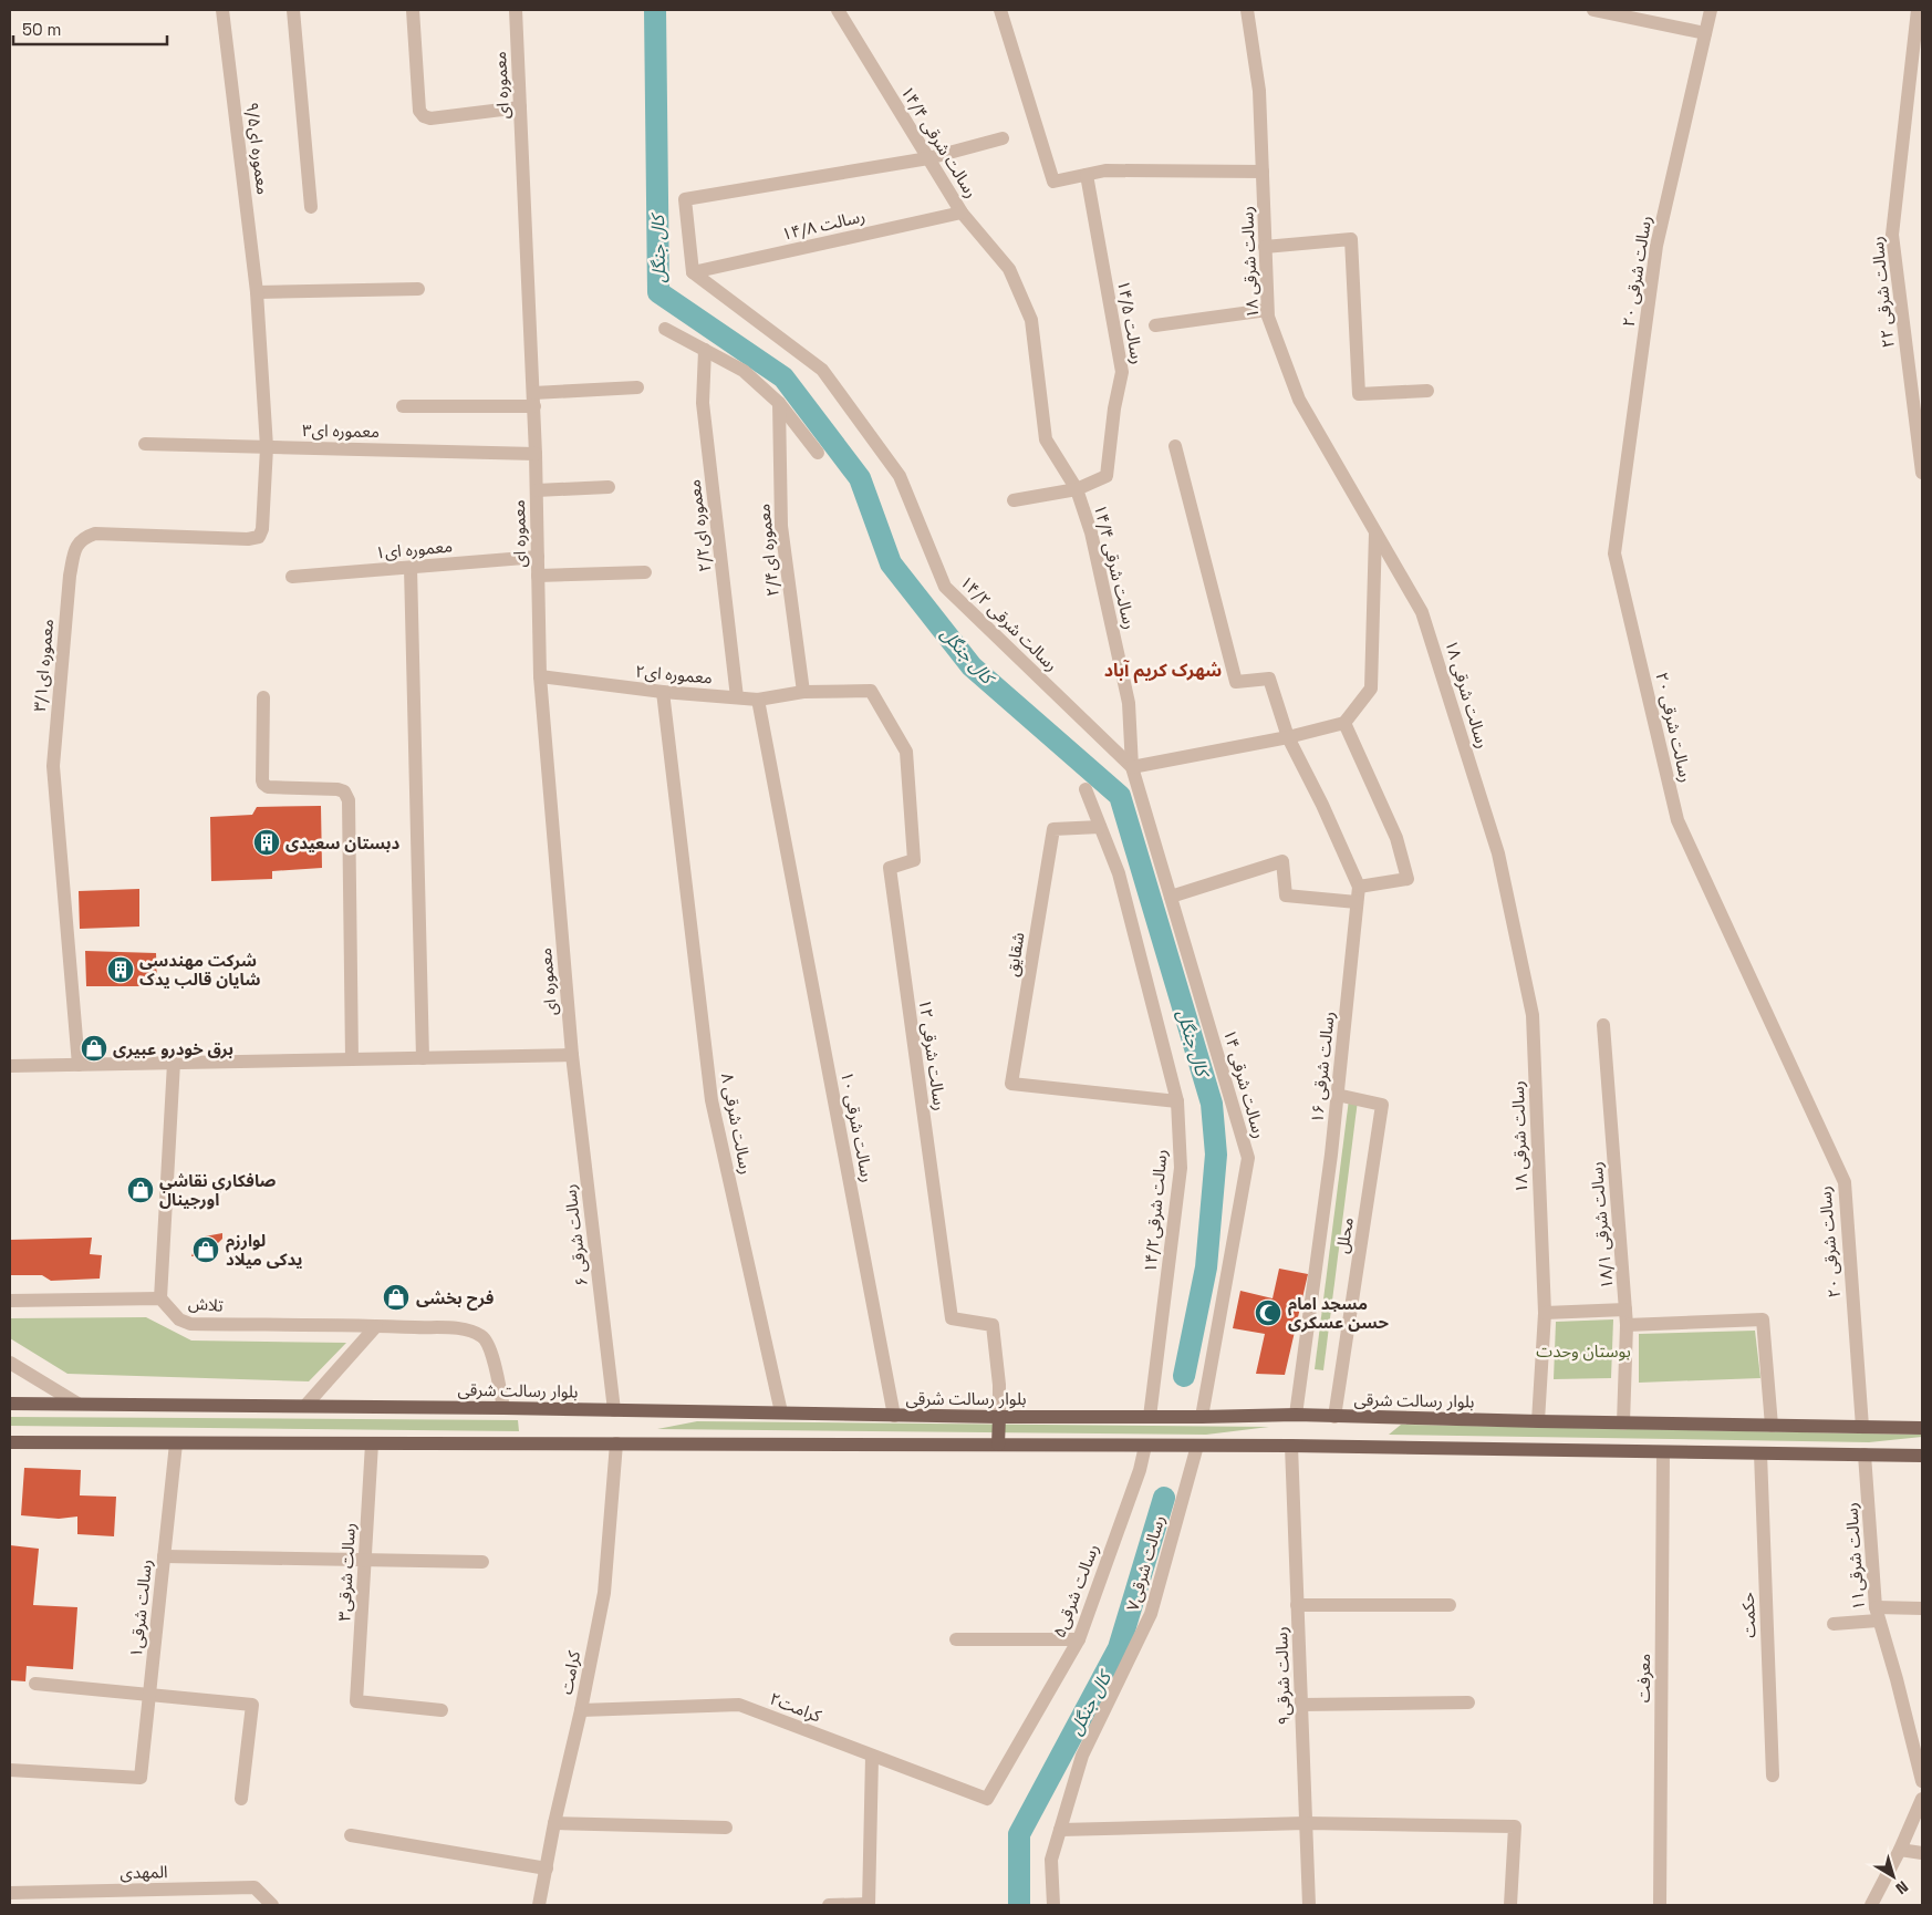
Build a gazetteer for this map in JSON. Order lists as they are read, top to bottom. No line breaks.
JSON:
{"streets":{"main road":["بلوار رسالت شرقی"],"street":["معموره ای","رسالت شرقی ۱۴/۴","معموره ای۹/۵","رسالت ۱۴/۸","رسالت شرقی ۱۸","رسالت شرقی ۲۰","رسالت شرقی ۲۲","رسالت ۱۴/۵","معموره ای۳","معموره ای۲/۲","معموره ای۱","معموره ای۲/۴","رسالت شرقی ۱۴/۲","معموره ای۳/۱","معموره ای۲","شقایق","رسالت شرقی ۱۲","رسالت شرقی ۱۶","رسالت شرقی ۱۴","رسالت شرقی ۸","رسالت شرقی ۱۰","رسالت شرقی۱۴/۲","رسالت شرقی ۱۸/۱","رسالت شرقی ۶","محلل","تلاش","رسالت شرقی۱۱","رسالت شرقی۷","رسالت شرقی۳","رسالت شرقی۵","رسالت شرقی۱","حکمت","کرامت","رسالت شرقی۹","معرفت","کرامت۲","المهدی"]},"crossings":[["معموره ای","معموره ای۳"],["معموره ای","معموره ای۱"],["معموره ای","معموره ای۲"],["معموره ای","رسالت شرقی ۶"],["رسالت شرقی ۱۴/۴","رسالت ۱۴/۸"],["رسالت شرقی ۱۴/۴","رسالت ۱۴/۵"],["رسالت شرقی ۱۴/۴","رسالت شرقی ۱۴/۲"],["رسالت شرقی ۱۴/۴","رسالت شرقی ۱۴"],["معموره ای۹/۵","معموره ای۳"],["معموره ای۹/۵","معموره ای۳/۱"],["رسالت ۱۴/۸","رسالت شرقی ۱۴/۲"],["رسالت شرقی ۱۸","بلوار رسالت شرقی"],["رسالت شرقی ۲۰","بلوار رسالت شرقی"],["معموره ای۳","معموره ای۳/۱"],["معموره ای۲/۲","معموره ای۲"],["معموره ای۲/۴","معموره ای۲"],["رسالت شرقی ۱۴/۲","رسالت شرقی ۱۴"],["معموره ای۲","رسالت شرقی ۱۲"],["معموره ای۲","رسالت شرقی ۸"],["معموره ای۲","رسالت شرقی ۱۰"],["شقایق","رسالت شرقی۱۴/۲"],["رسالت شرقی ۱۲","بلوار رسالت شرقی"],["رسالت شرقی ۱۶","محلل"],["رسالت شرقی ۱۶","بلوار رسالت شرقی"],["رسالت شرقی ۱۴","بلوار رسالت شرقی"],["رسالت شرقی ۸","بلوار رسالت شرقی"],["رسالت شرقی ۱۰","بلوار رسالت شرقی"],["رسالت شرقی۱۴/۲","بلوار رسالت شرقی"],["رسالت شرقی ۱۸/۱","بلوار رسالت شرقی"],["رسالت شرقی ۶","بلوار رسالت شرقی"],["محلل","بلوار رسالت شرقی"],["تلاش","بلوار رسالت شرقی"],["رسالت شرقی۵","کرامت۲"],["کرامت","کرامت۲"]],"districts":["شهرک کریم آباد"],"water":["کال جنگل"],"parks":["بوستان وحدت"],"places":{"building":["دبستان سعیدی","شرکت مهندسی شایان قالب یدک"],"shop":["برق خودرو عبیری","صافكاري نقاشي اورجينال","لوارزم یدکی میلاد","فرح بخشی"],"mosque":["مسجد امام حسن عسکری"]},"scale_bar":"50 m","north":"bottom right"}
